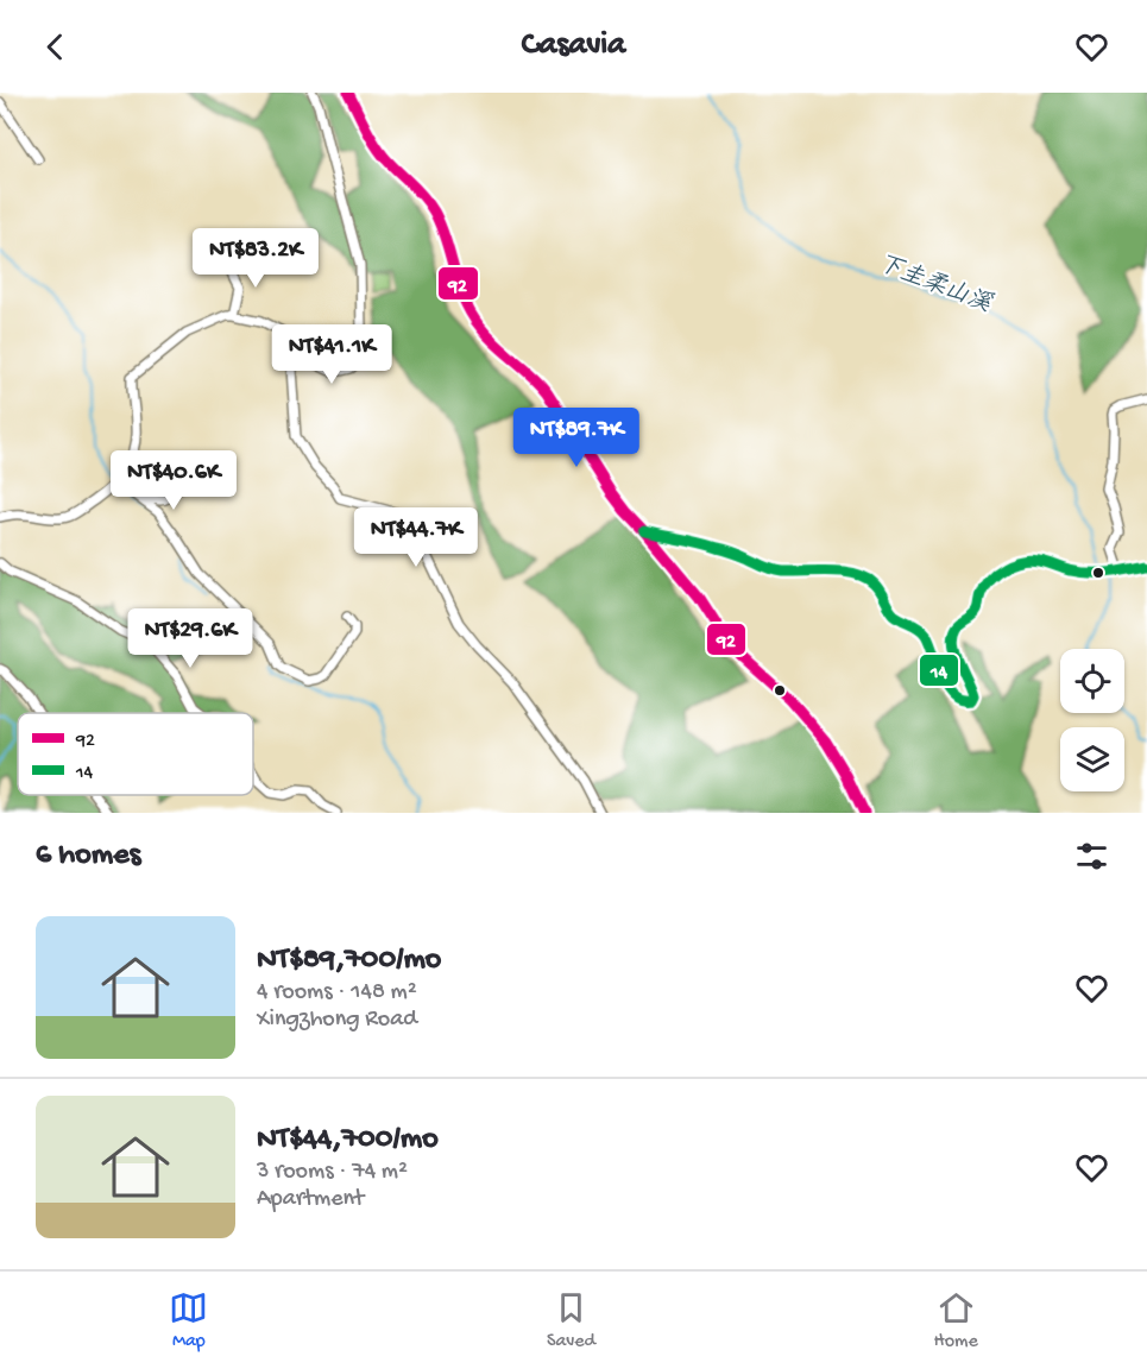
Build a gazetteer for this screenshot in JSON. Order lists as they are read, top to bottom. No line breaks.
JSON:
{"water":["下圭柔山溪"],"lines":["transit line 92","transit line 14"],"legend":["92","14"],"page":{"header":"Casavia","price":["NT$83.2K","NT$41.1K","NT$89.7K","NT$40.6K","NT$44.7K","NT$29.6K"],"heading":"6 homes","list":[{"name":"NT$89,700/mo","note":"4 rooms · 148 m² · Xingzhong Road"},{"name":"NT$44,700/mo","note":"3 rooms · 74 m² · Apartment"}],"tabs":["Map","Saved","Home"]}}
